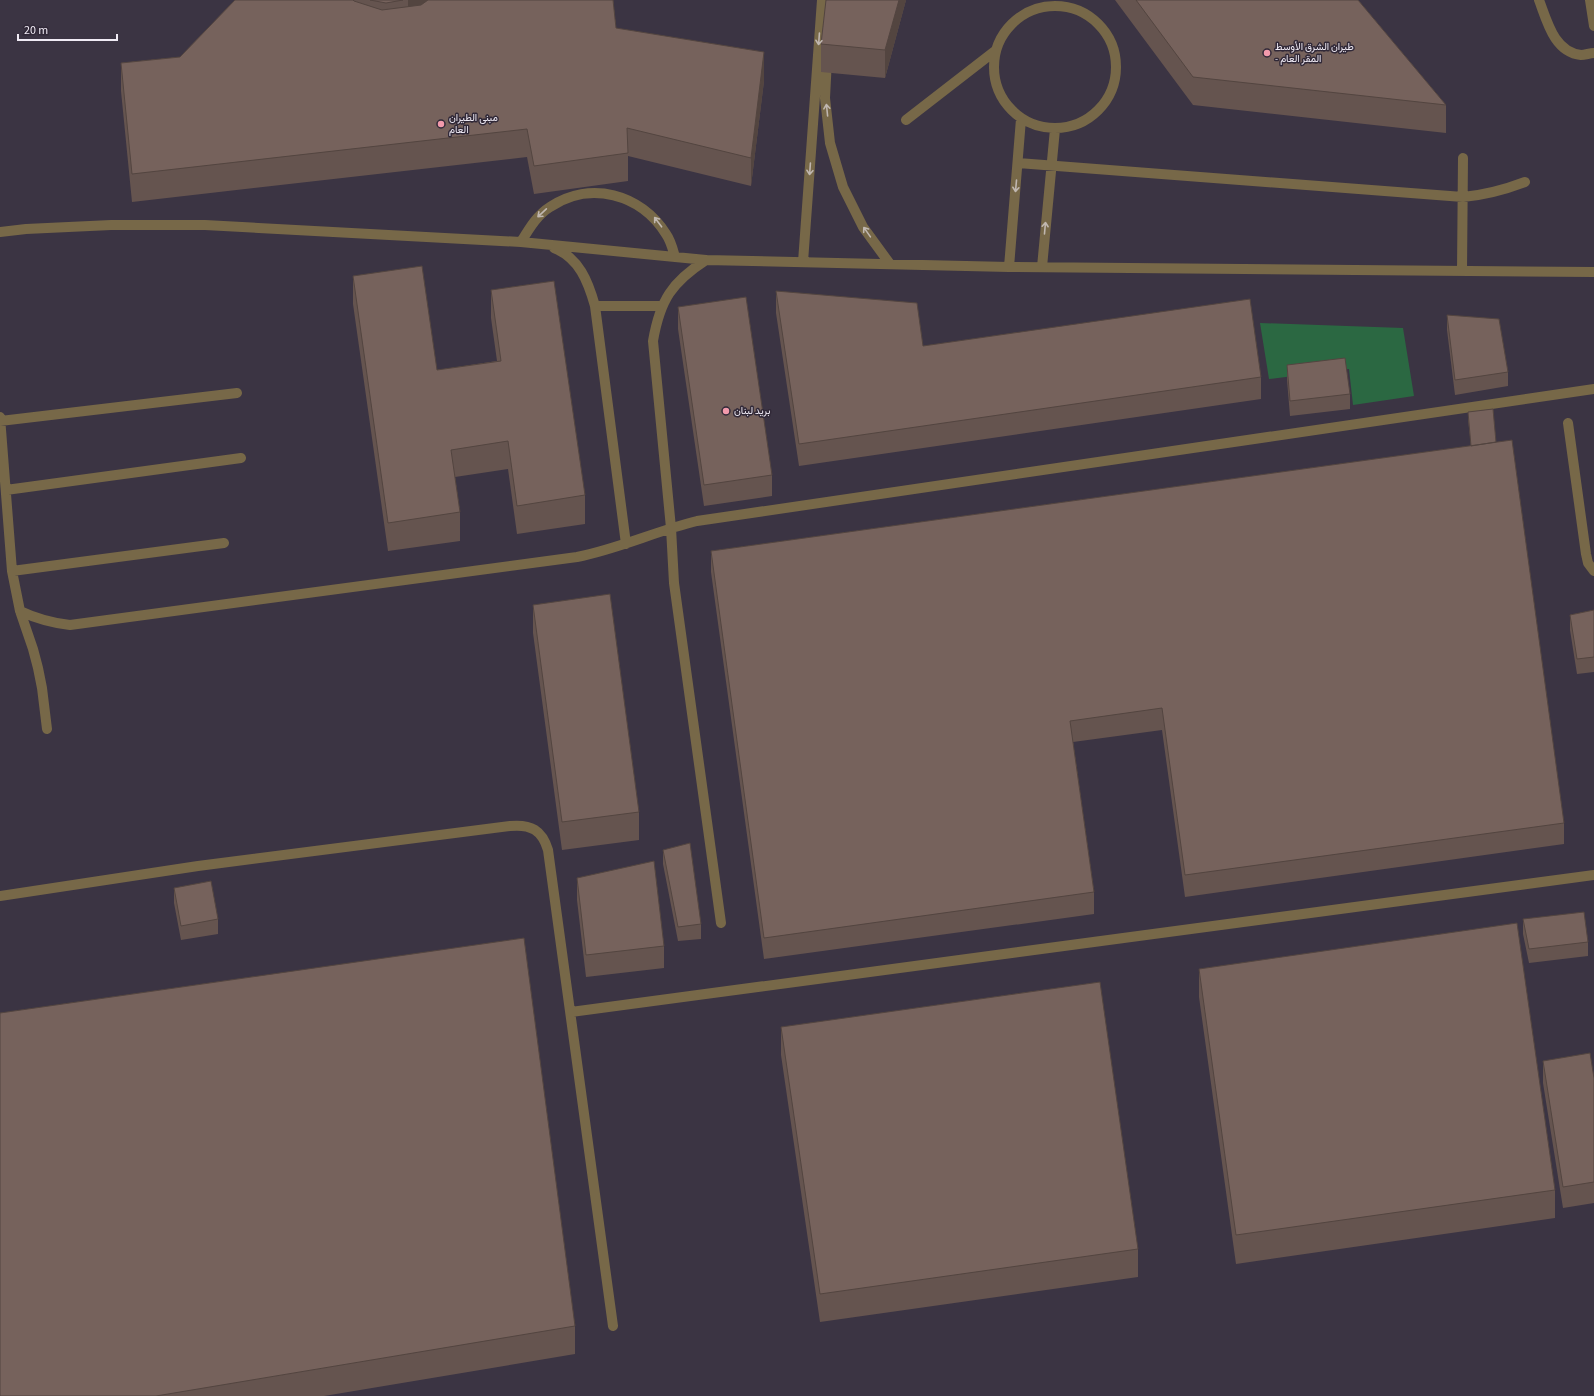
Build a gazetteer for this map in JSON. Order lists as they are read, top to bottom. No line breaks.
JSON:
{"places":["طيران الشرق الأوسط - المقر العام","مبنى الطيران العام","بريد لبنان"],"scale_bar":"20 m"}
